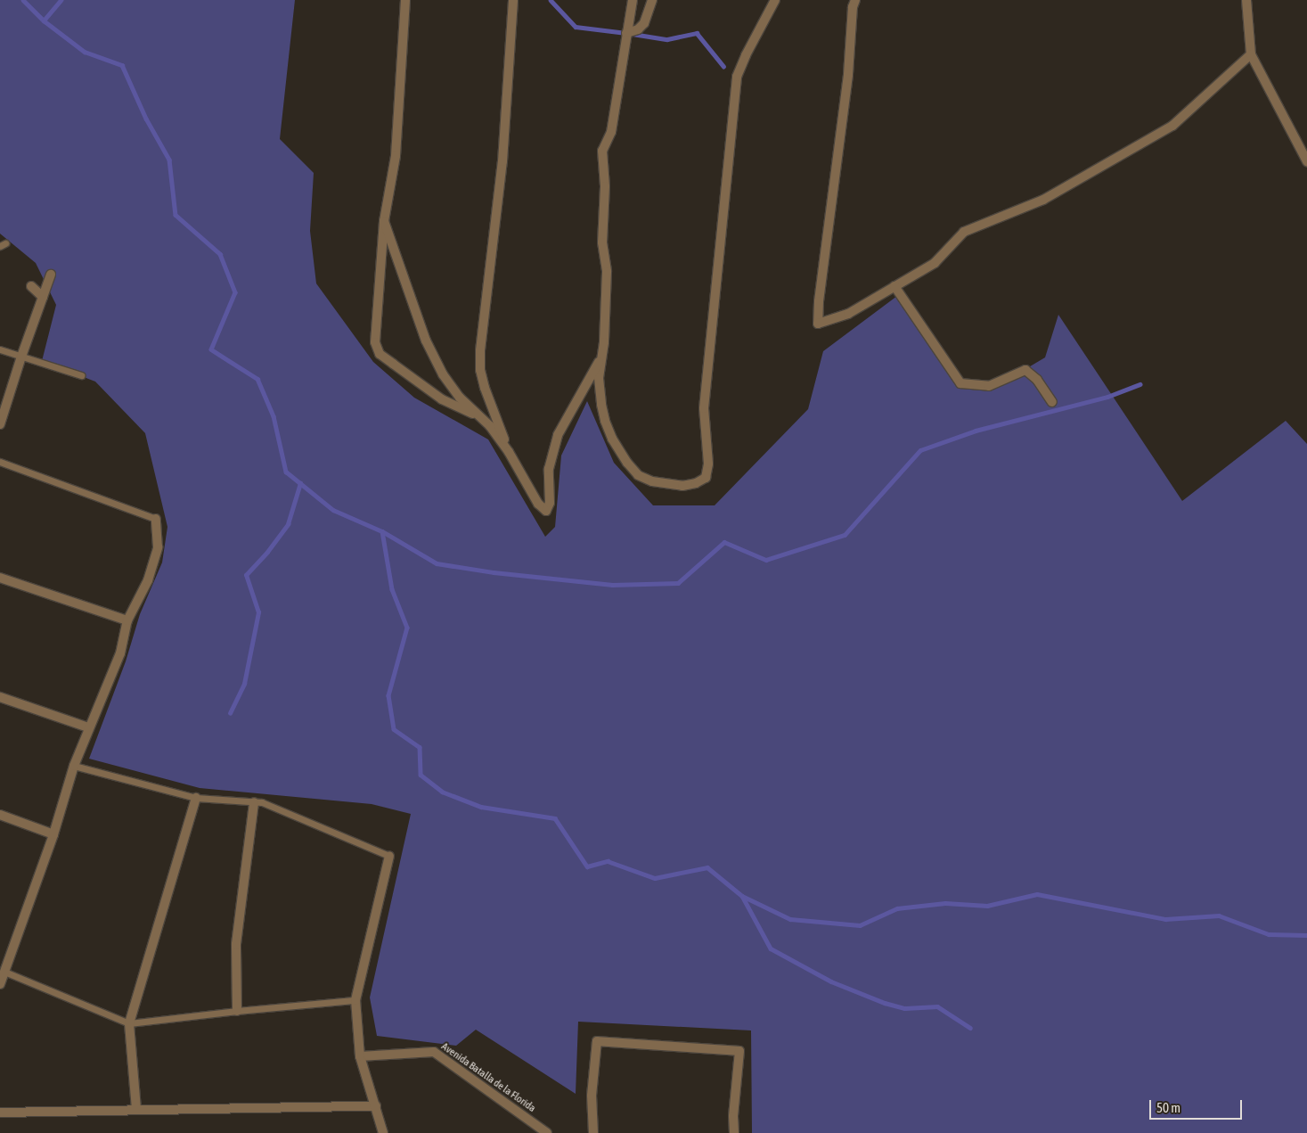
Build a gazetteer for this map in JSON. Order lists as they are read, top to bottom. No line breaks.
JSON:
{"streets":{"street":["Avenida Batalla de la Florida"]},"scale_bar":"50 m"}
